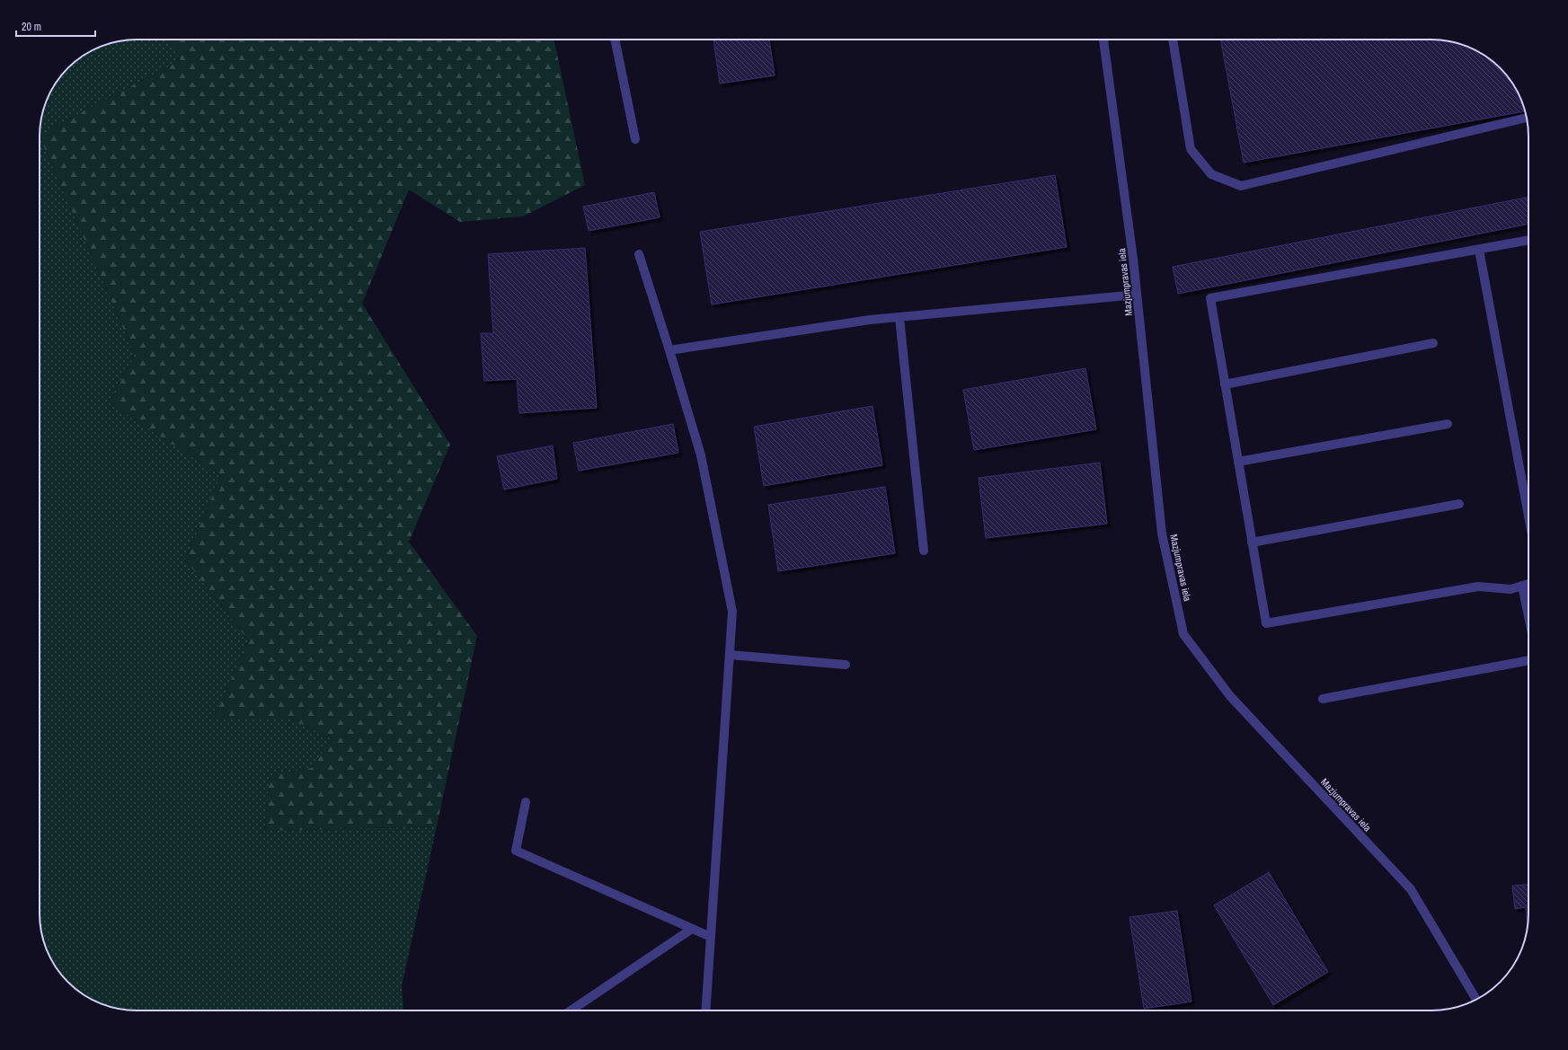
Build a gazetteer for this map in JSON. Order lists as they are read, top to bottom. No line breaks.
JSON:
{"streets":{"street":["Mazjumpravas iela"]},"scale_bar":"20 m"}
